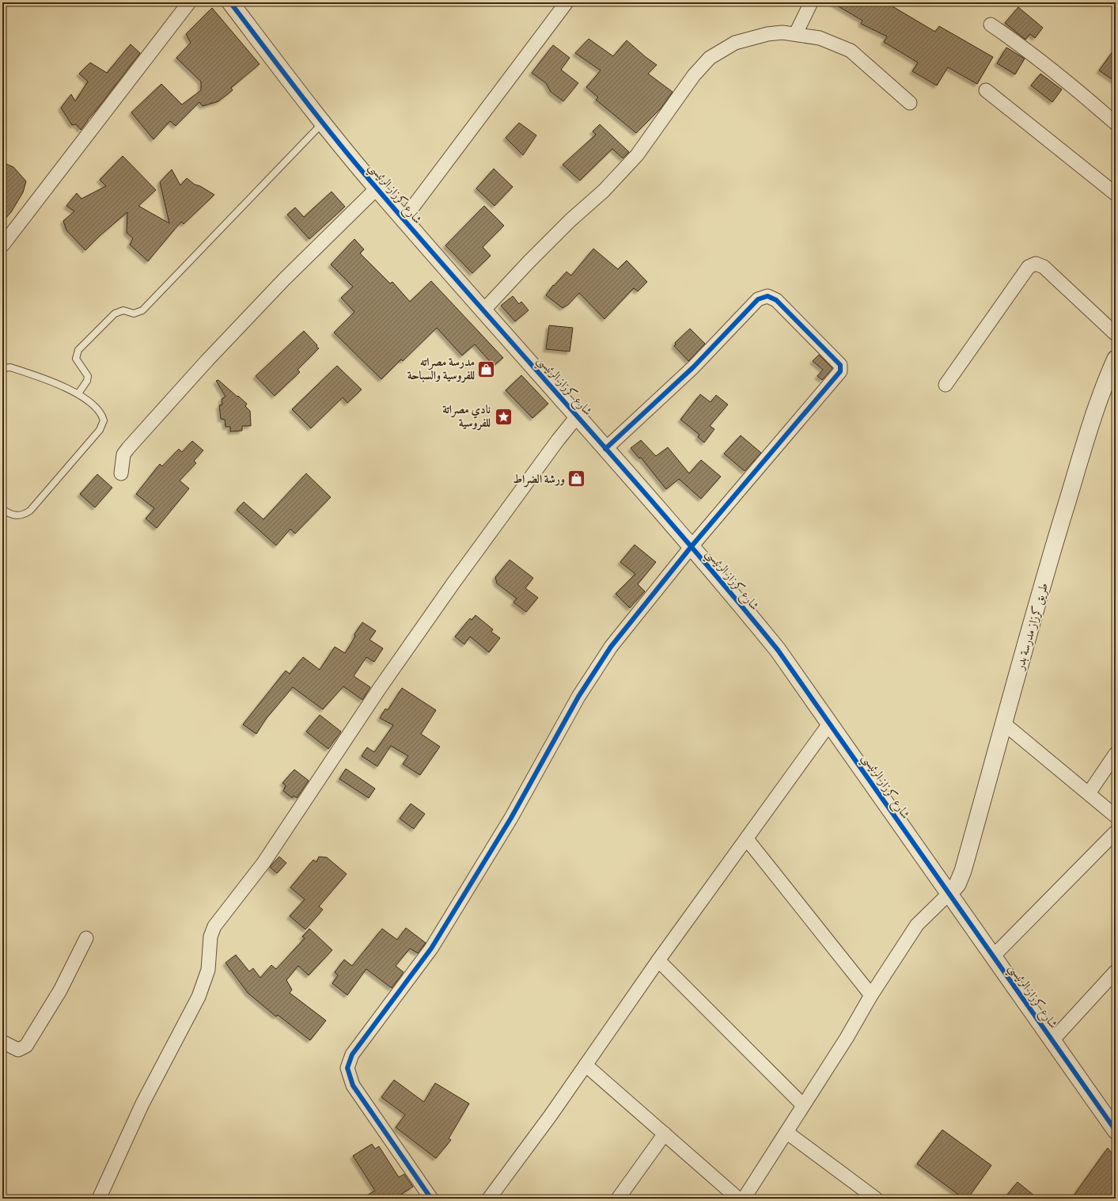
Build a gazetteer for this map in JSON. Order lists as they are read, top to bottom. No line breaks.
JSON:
{"streets":{"street":["شارع كرزاز الرئيسي","طريق كرزاز مدرسة بدر"]},"crossings":[["شارع كرزاز الرئيسي","طريق كرزاز مدرسة بدر"]],"places":{"shop":["مدرسة مصراته للفروسية والسباحة","ورشة الضراط"],"place":["نادي مصراتة للفروسية"]}}
